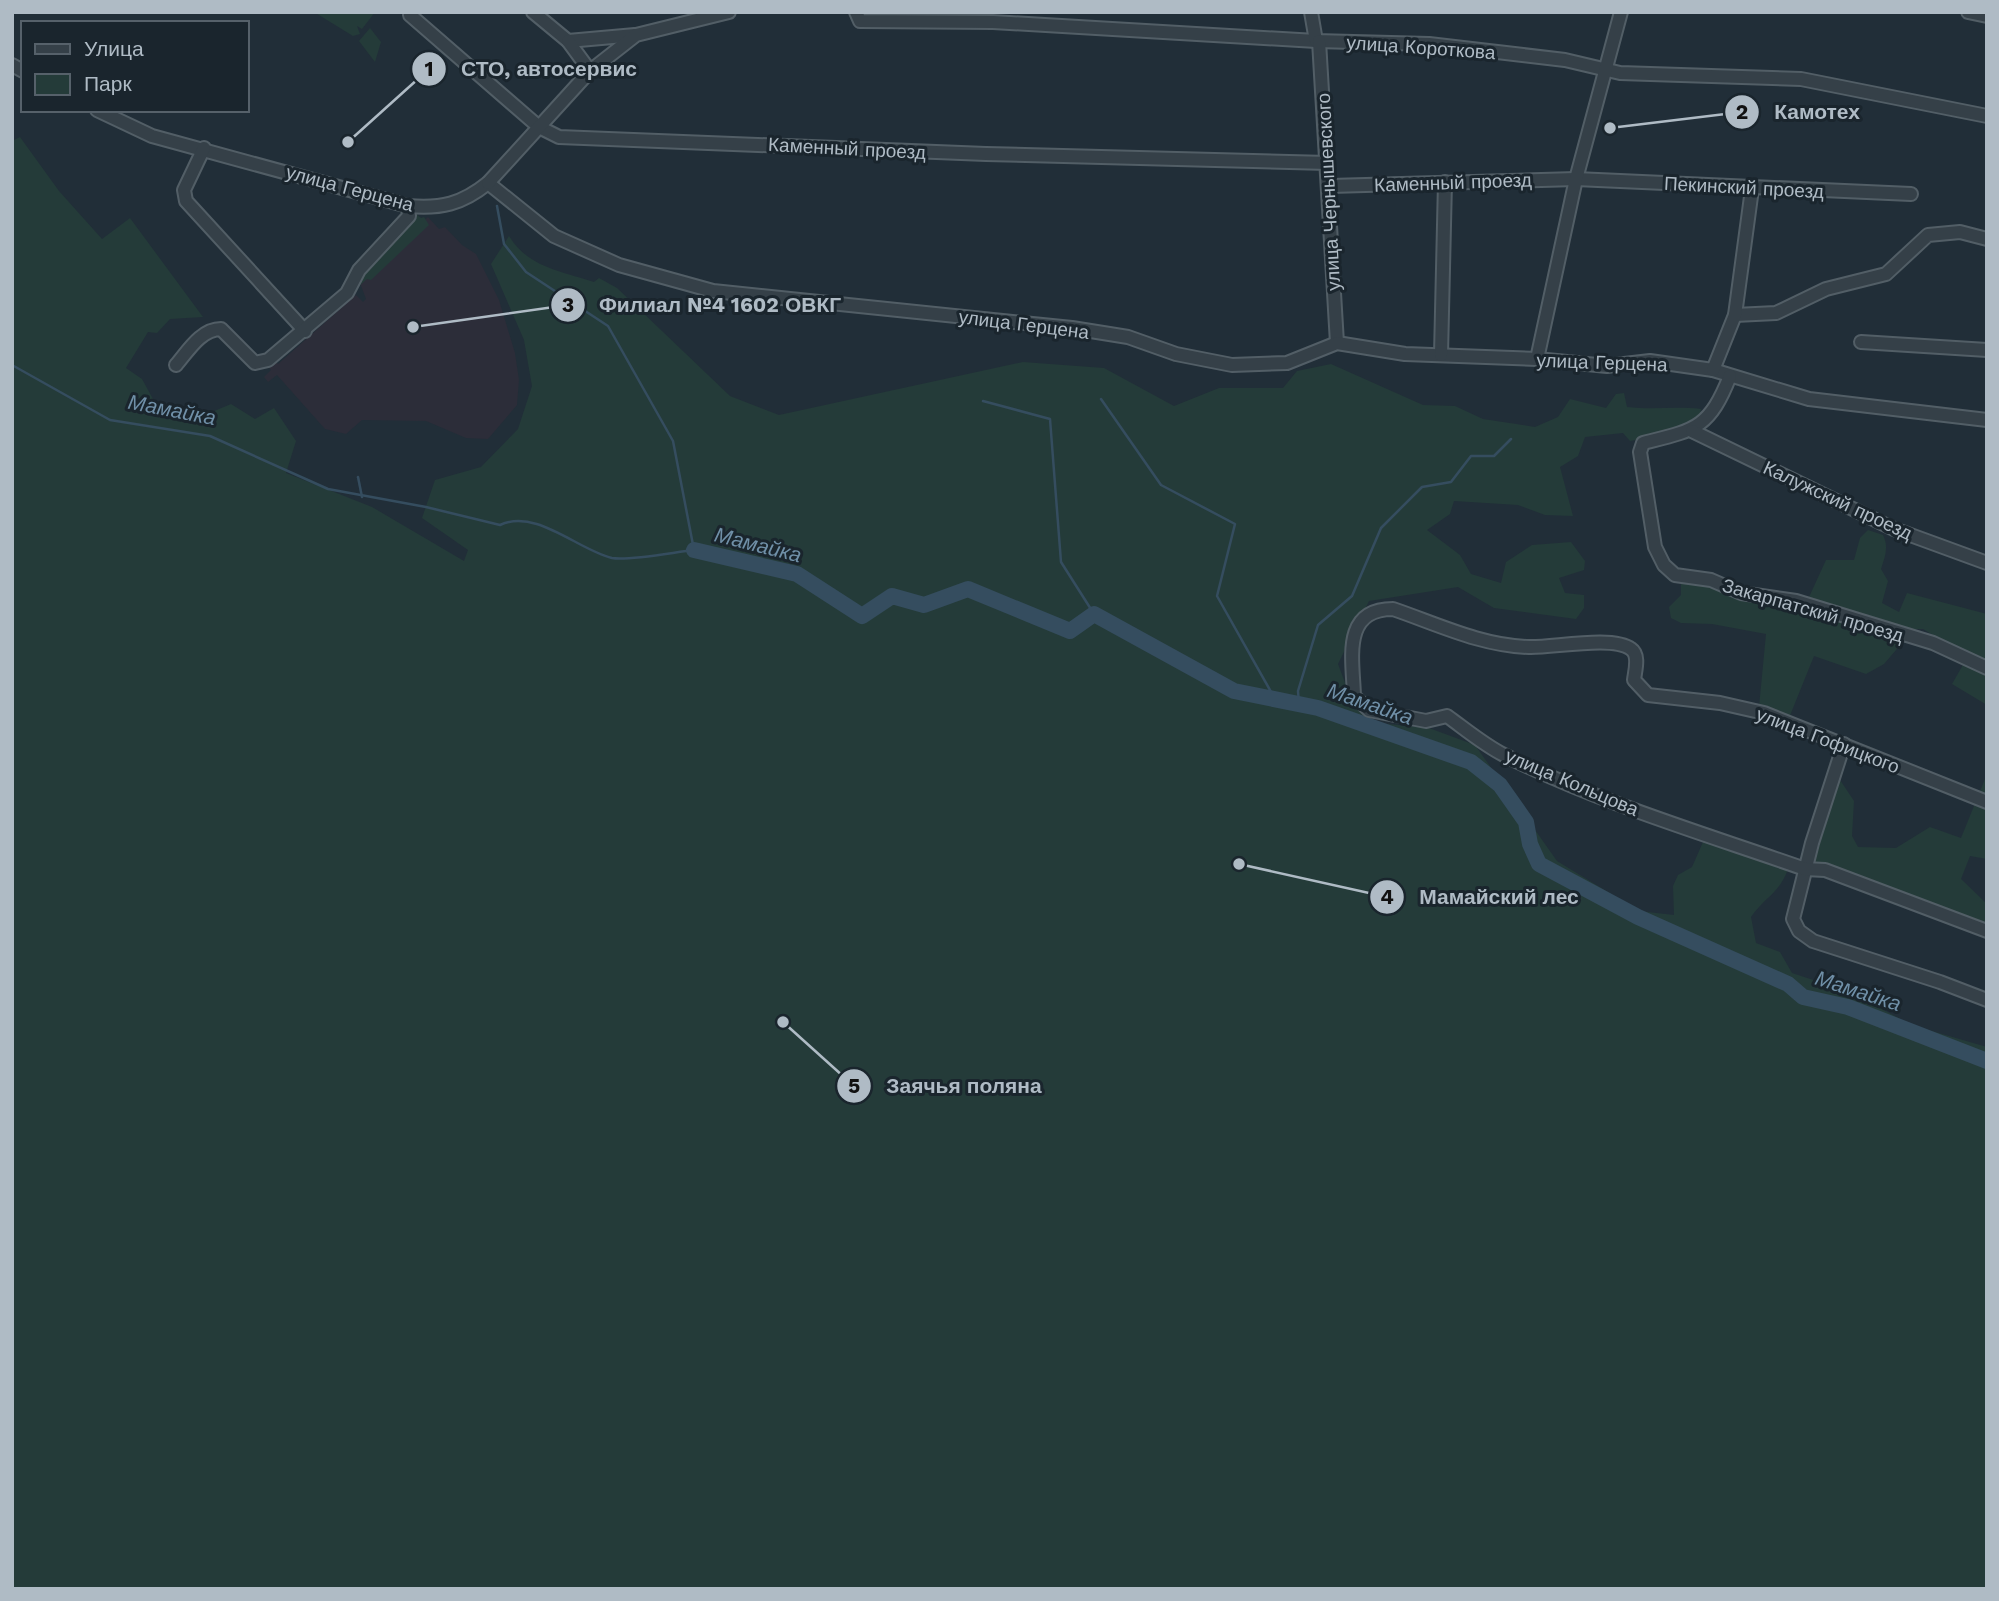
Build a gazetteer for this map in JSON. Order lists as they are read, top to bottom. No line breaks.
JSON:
{"streets":{"street":["улица Короткова","Каменный проезд","Пекинский проезд","улица Герцена","улица Чернышевского","Калужский проезд","Закарпатский проезд","улица Гофицкого","улица Кольцова"]},"crossings":[["улица Короткова","улица Чернышевского"],["Каменный проезд","Пекинский проезд"],["Каменный проезд","улица Чернышевского"],["улица Герцена","улица Чернышевского"],["Калужский проезд","Закарпатский проезд"],["улица Гофицкого","улица Кольцова"]],"water":["Мамайка"],"places":["Камотех","СТО, автосервис","Филиал №4 1602 ОВКГ","Мамайский лес","Заячья поляна"],"legend":["Улица","Парк"]}
